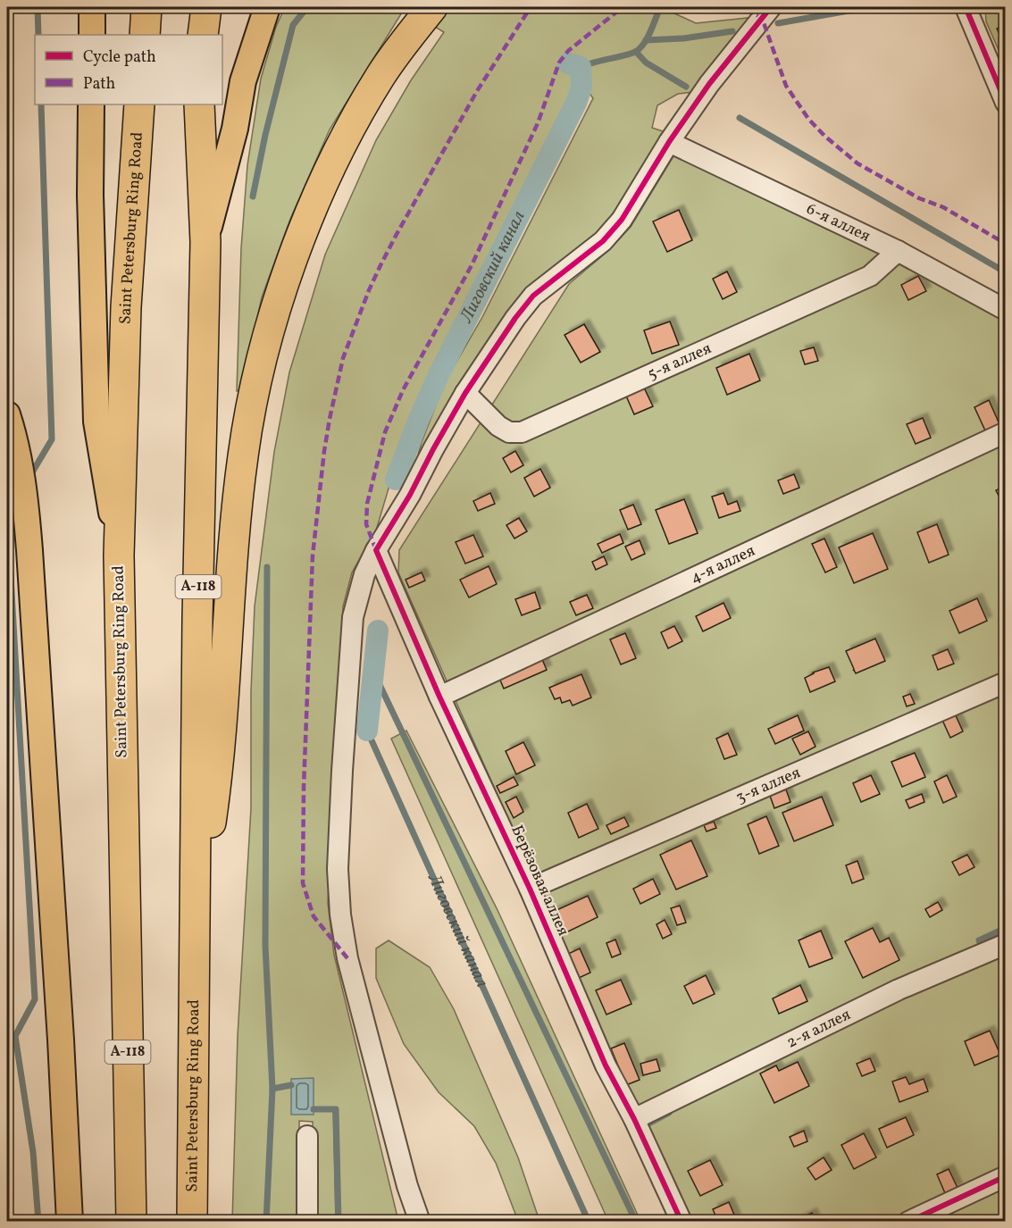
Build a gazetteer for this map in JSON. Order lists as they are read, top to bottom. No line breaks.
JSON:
{"streets":{"highway":["Saint Petersburg Ring Road","А-118"],"street":["6-я аллея","5-я аллея","4-я аллея","3-я аллея","Берёзовая аллея","2-я аллея"]},"crossings":[["6-я аллея","5-я аллея"],["4-я аллея","Берёзовая аллея"],["3-я аллея","Берёзовая аллея"],["Берёзовая аллея","2-я аллея"]],"water":["Лиговский канал"],"legend":["Cycle path","Path"]}
